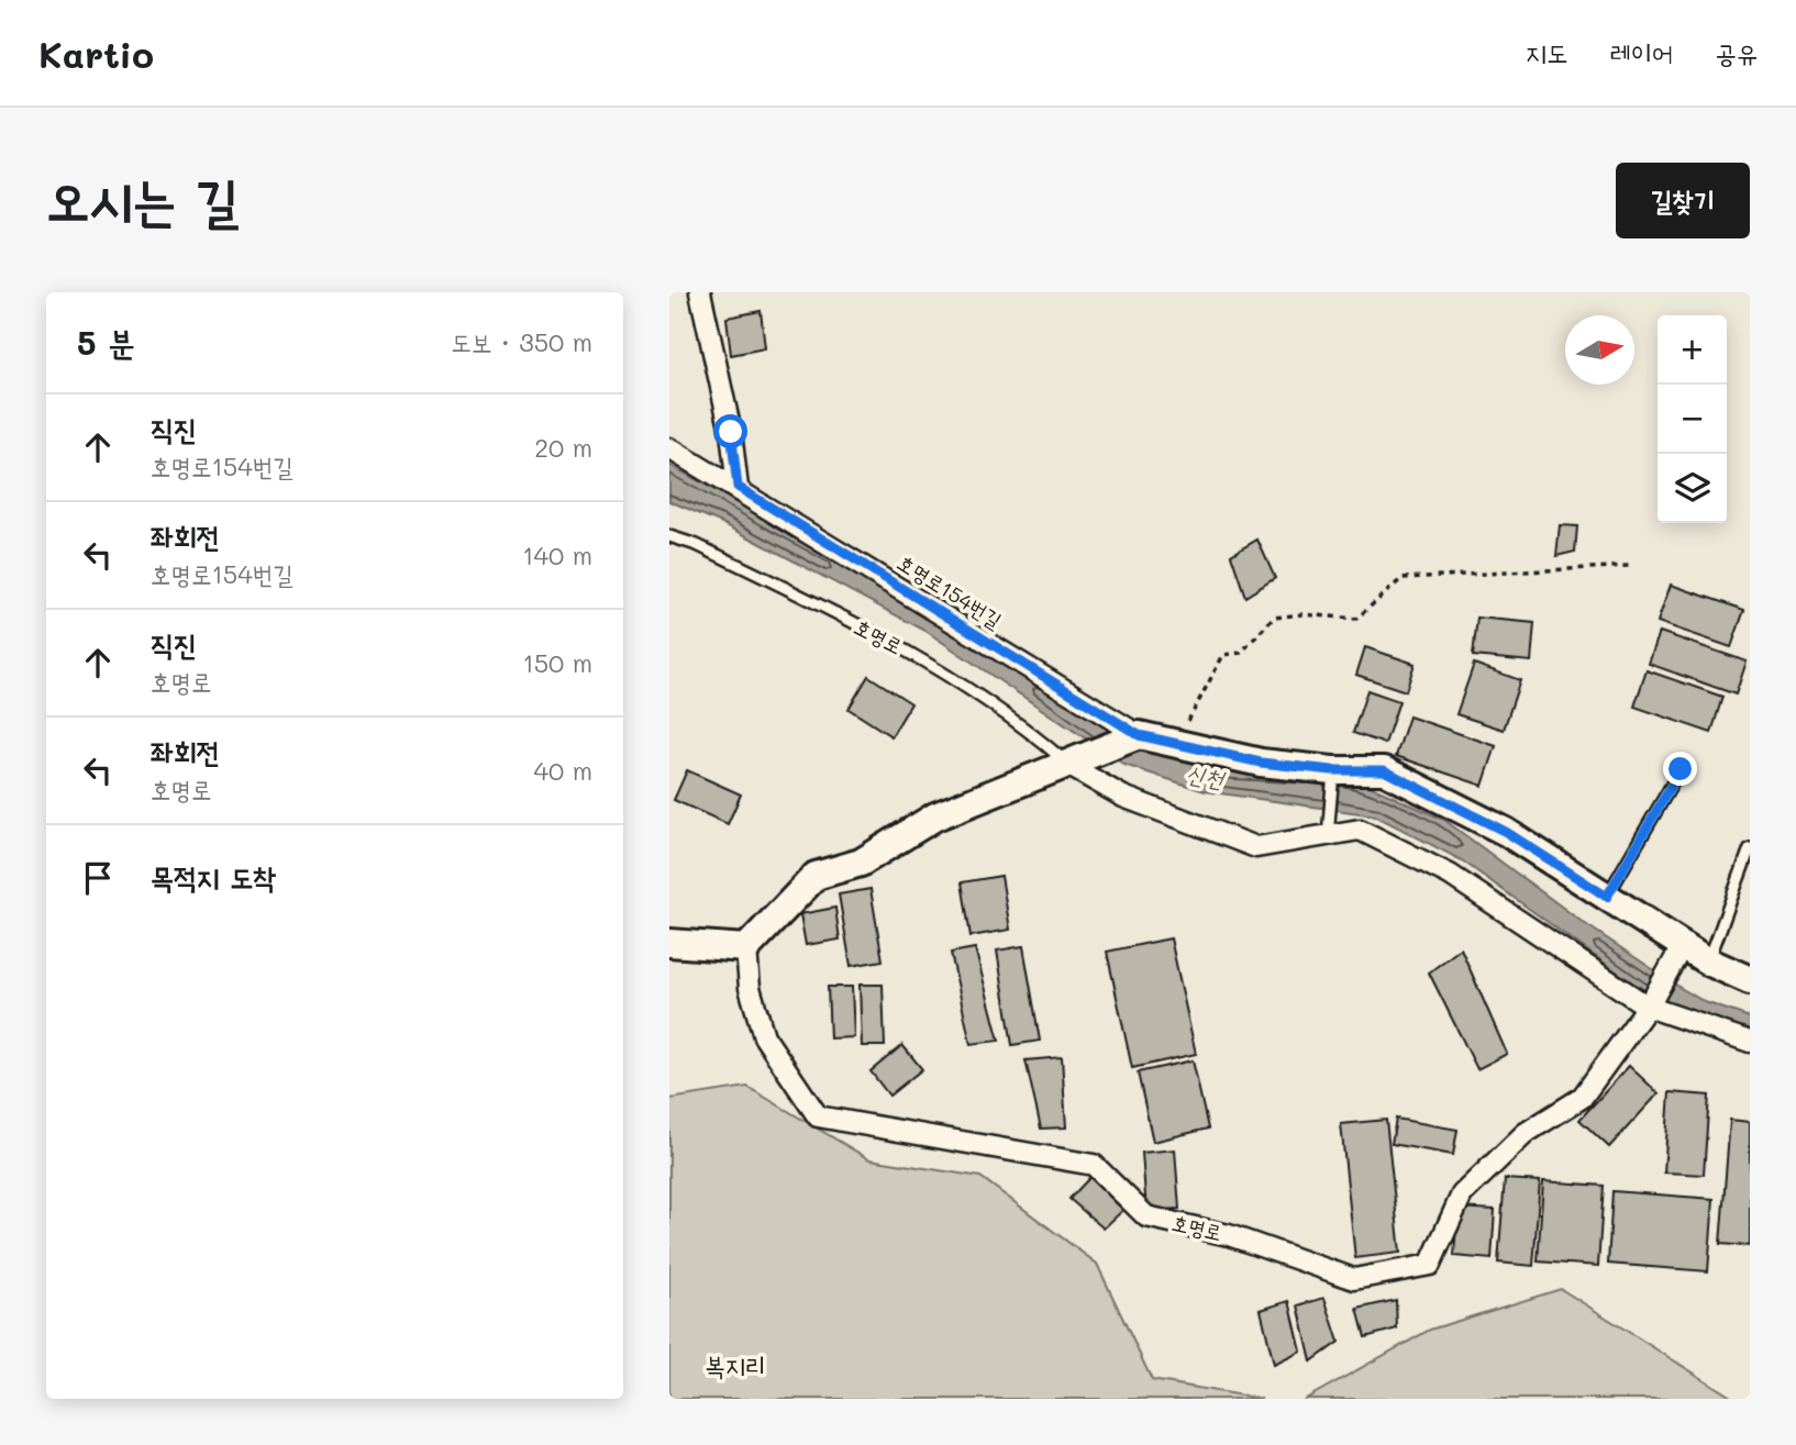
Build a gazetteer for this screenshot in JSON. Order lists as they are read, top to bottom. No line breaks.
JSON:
{"streets":{"street":["호명로154번길","호명로"]},"districts":["복지리"],"water":["신천"],"north":"right","page":{"header":"Kartio","nav":["지도","레이어","공유"],"buttons":"길찾기","title":"오시는 길","heading":["5 분","도보 · 350 m"],"map_buttons":["+","−"],"list":[["직진","호명로154번길","20 m"],["좌회전","호명로154번길","140 m"],["직진","호명로","150 m"],["좌회전","호명로","40 m"],"목적지 도착"]}}
